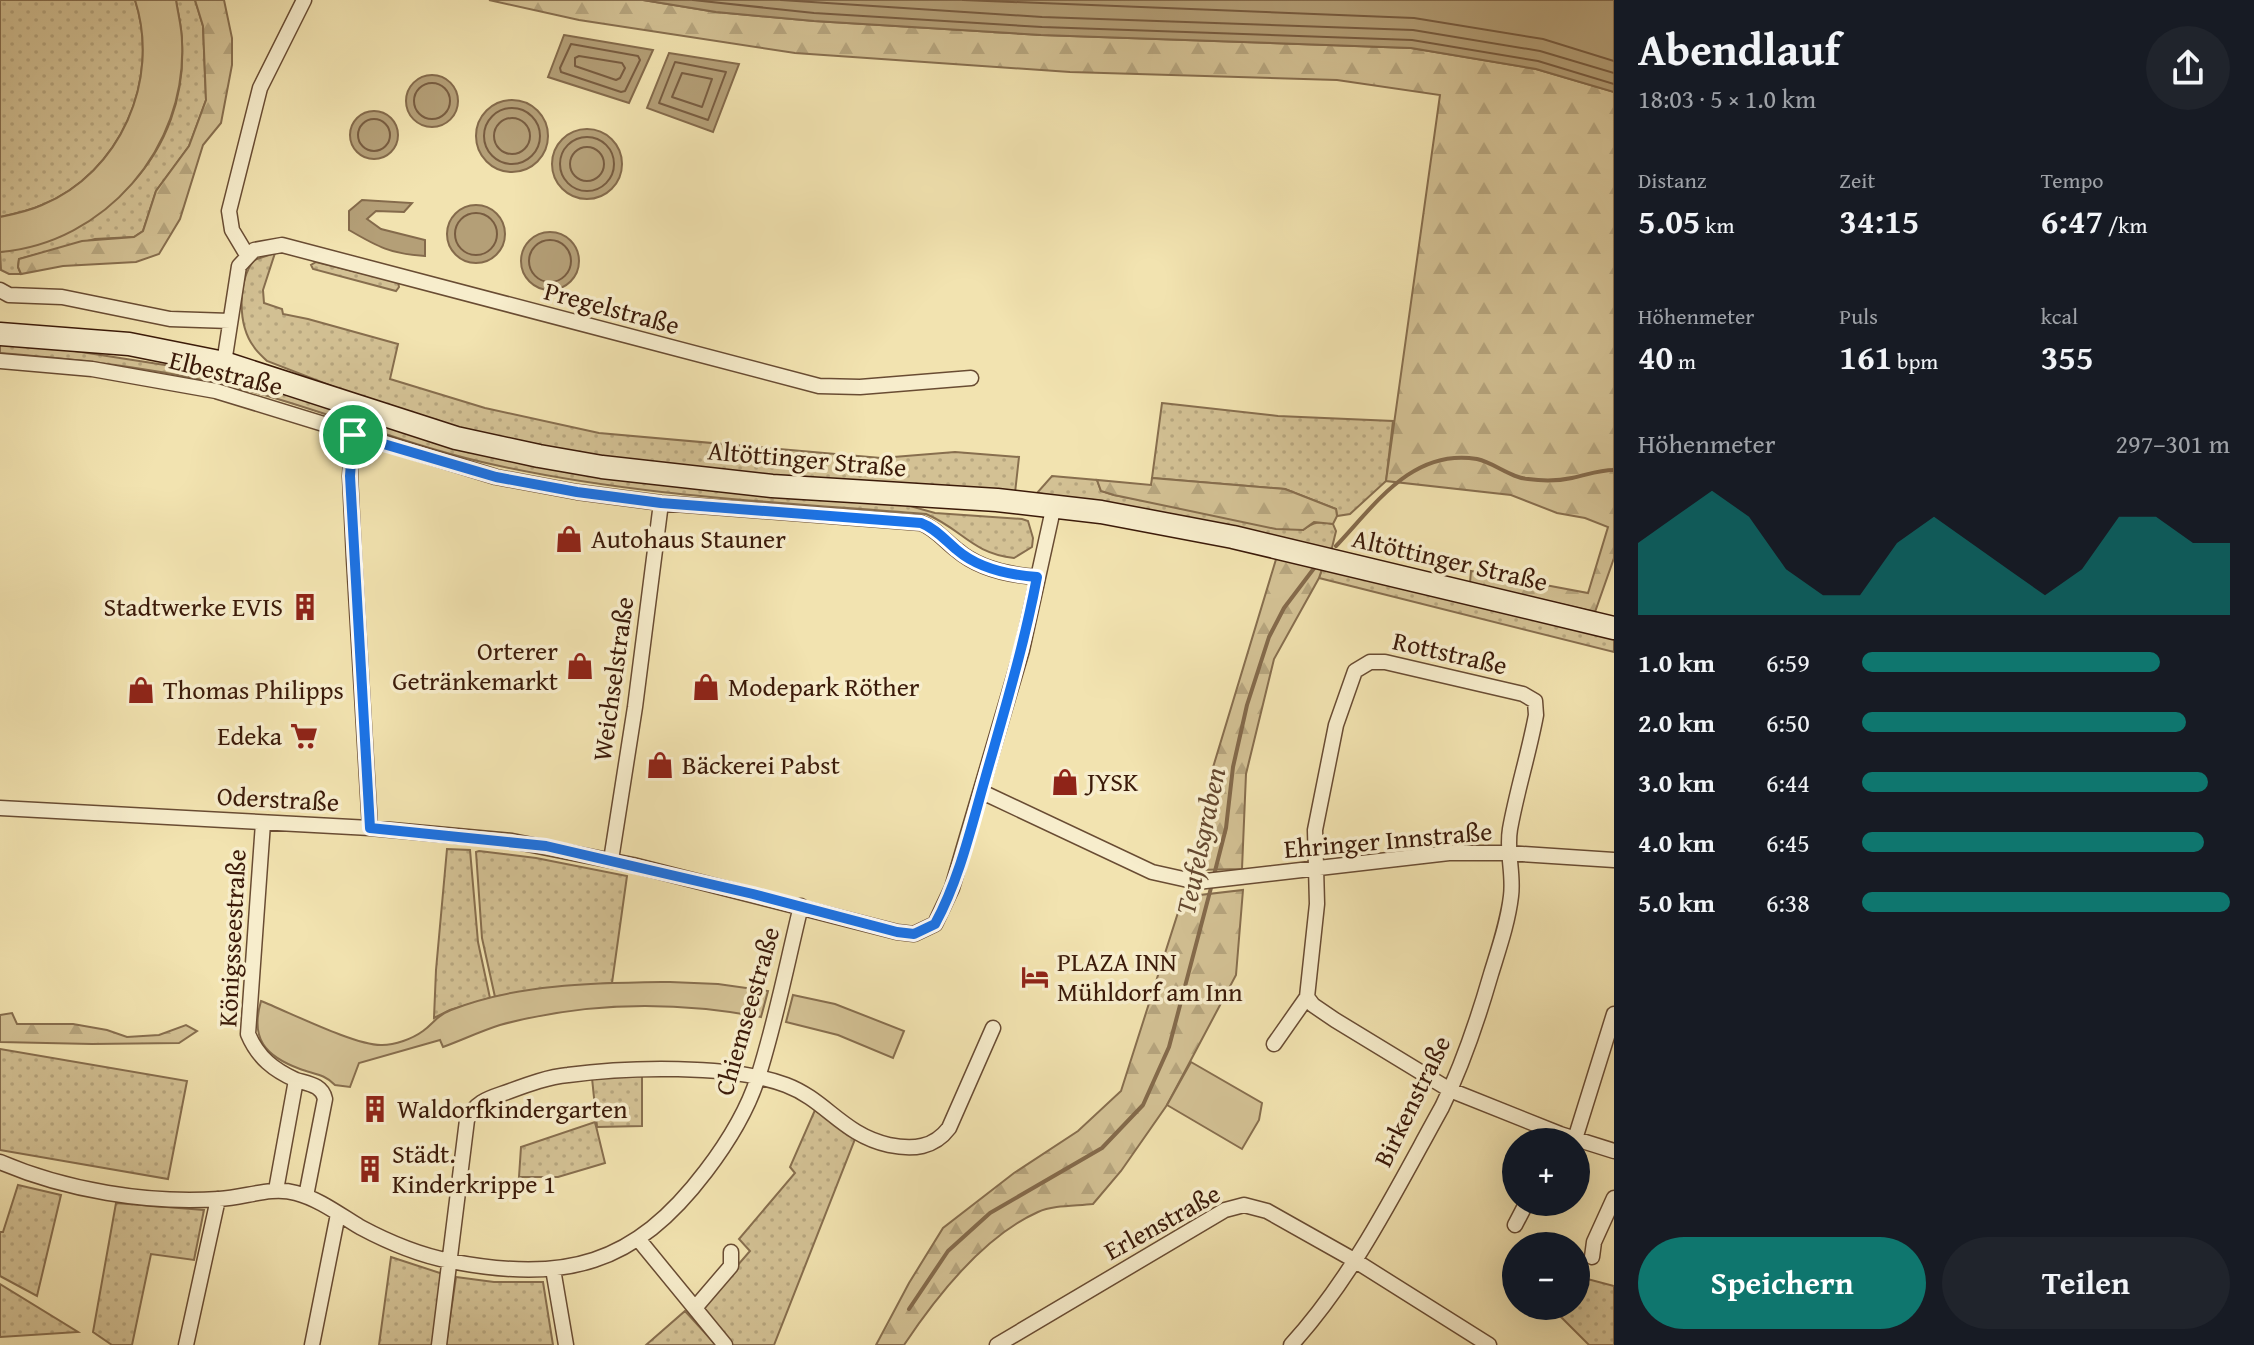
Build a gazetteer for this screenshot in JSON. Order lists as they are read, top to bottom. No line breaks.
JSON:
{"streets":{"main road":["Altöttinger Straße"],"street":["Pregelstraße","Elbestraße","Rottstraße","Weichselstraße","Oderstraße","Ehringer Innstraße","Königsseestraße","Chiemseestraße","Birkenstraße","Erlenstraße"]},"crossings":[["Elbestraße","Weichselstraße"],["Rottstraße","Ehringer Innstraße"],["Rottstraße","Birkenstraße"],["Weichselstraße","Oderstraße"],["Oderstraße","Ehringer Innstraße"],["Oderstraße","Königsseestraße"],["Oderstraße","Chiemseestraße"],["Ehringer Innstraße","Birkenstraße"],["Königsseestraße","Chiemseestraße"],["Birkenstraße","Erlenstraße"]],"water":["Teufelsgraben"],"places":{"shop":["Autohaus Stauner","Orterer Getränkemarkt","Modepark Röther","Thomas Philipps","Bäckerei Pabst","JYSK"],"building":["Stadtwerke EVIS","Waldorfkindergarten","Städt. Kinderkrippe 1"],"supermarket":["Edeka"],"hotel":["PLAZA INN Mühldorf am Inn"]},"page":{"heading":["Abendlauf","18:03 · 5 × 1.0 km"],"stats":[["Distanz","5.05 km"],["Zeit","34:15"],["Tempo","6:47 /km"],["Höhenmeter","40 m"],["Puls","161 bpm"],["kcal","355"]],"chart":["Höhenmeter","297–301 m"],"list":[{"name":"1.0 km","note":"6:59"},{"name":"2.0 km","note":"6:50"},{"name":"3.0 km","note":"6:44"},{"name":"4.0 km","note":"6:45"},{"name":"5.0 km","note":"6:38"}],"map_buttons":["+","−"],"buttons":["Speichern","Teilen"]}}
